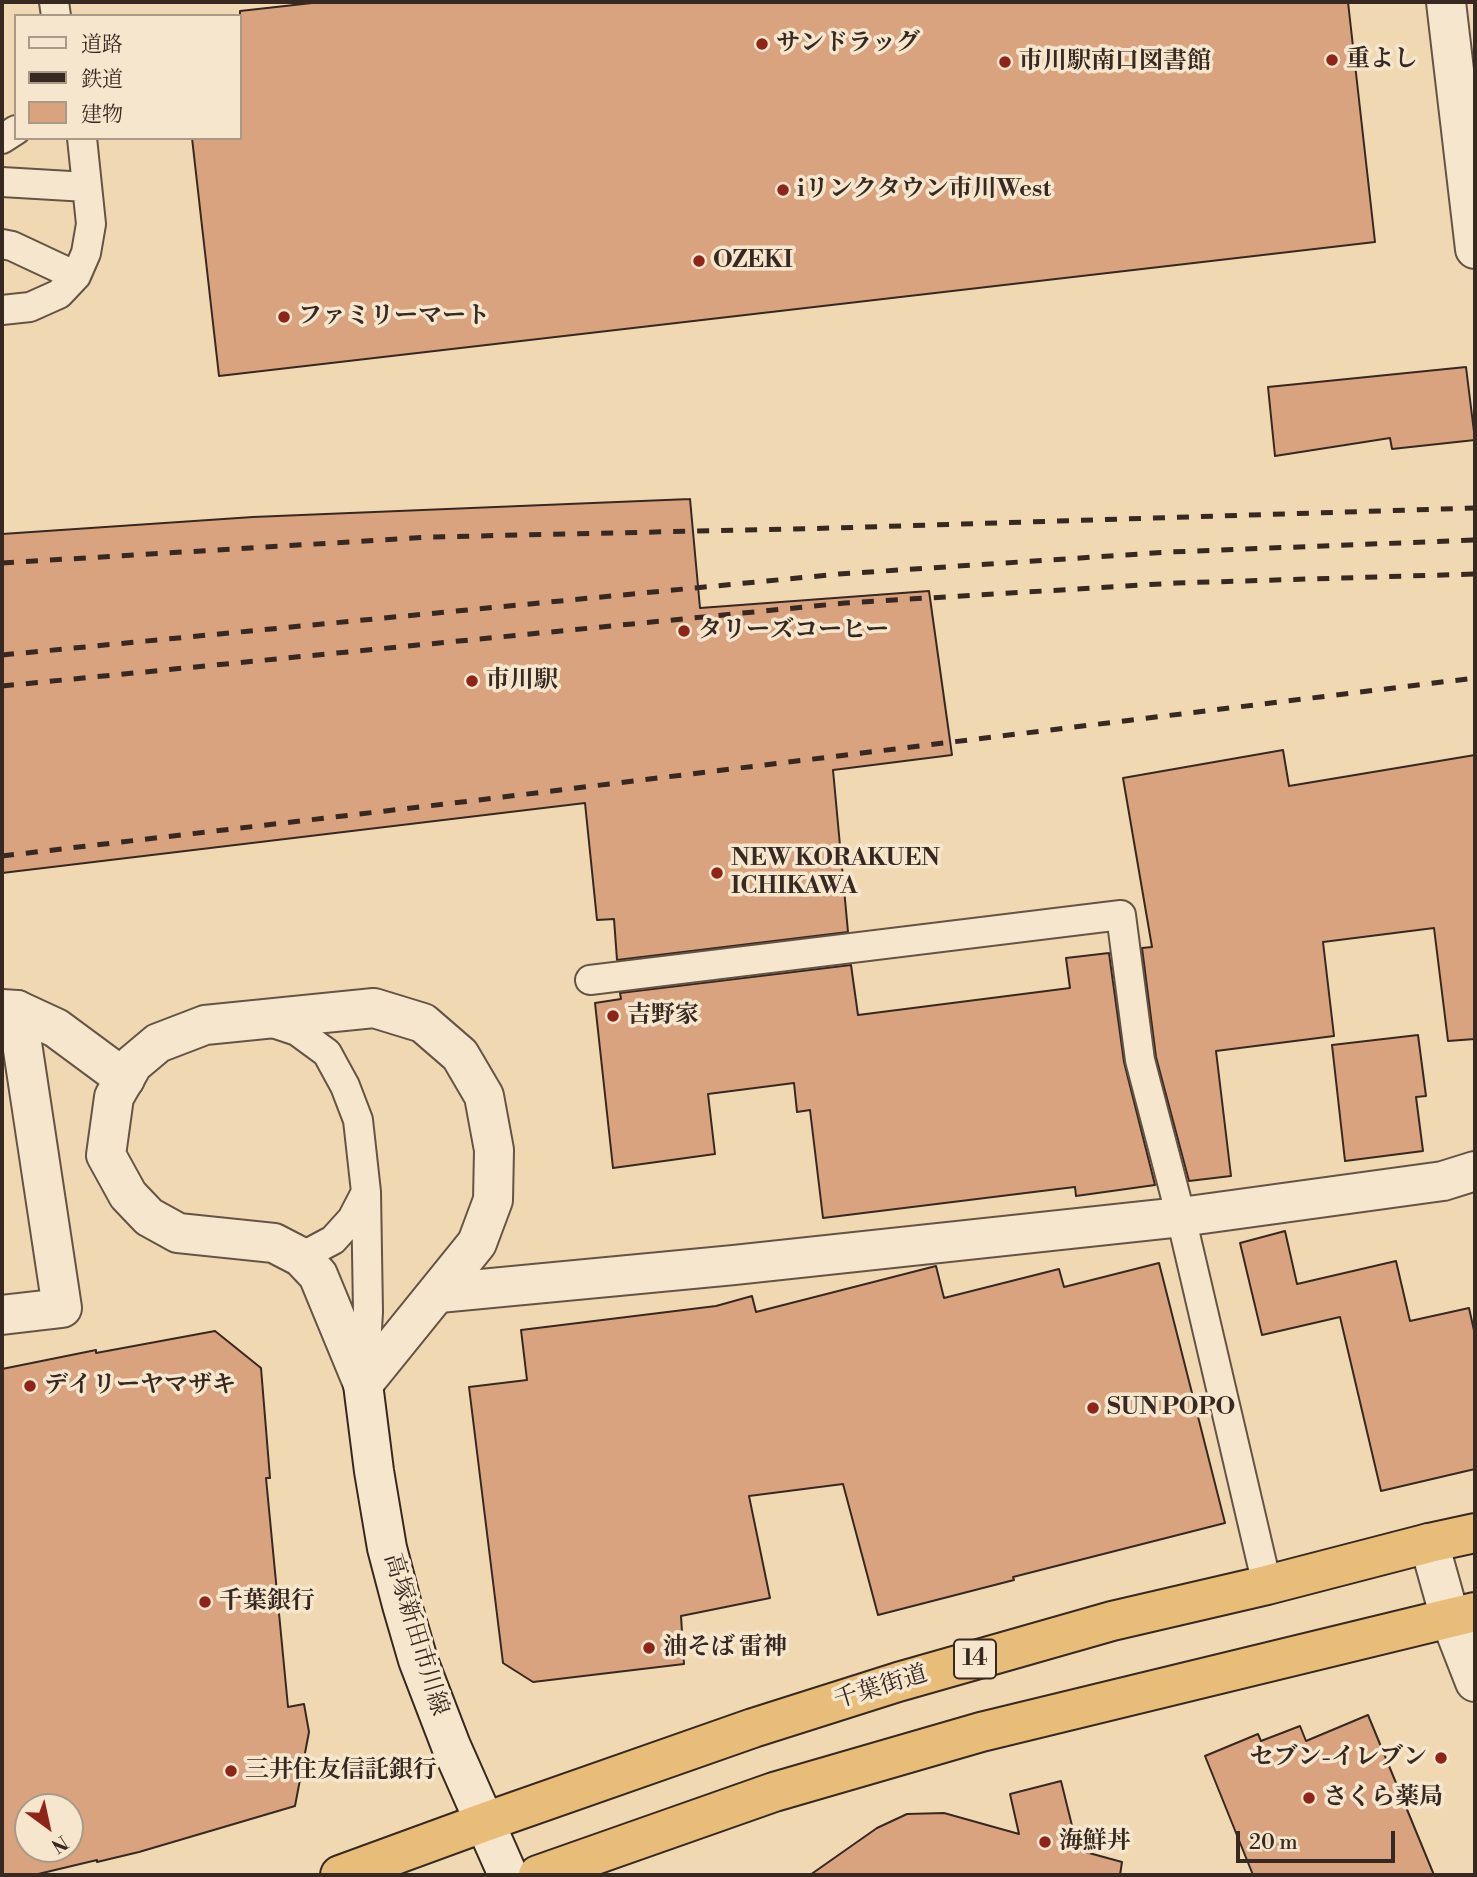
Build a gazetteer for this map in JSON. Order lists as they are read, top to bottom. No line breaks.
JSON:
{"streets":{"highway":["14","千葉街道"],"street":["高塚新田市川線"]},"crossings":[["高塚新田市川線","千葉街道"]],"places":["サンドラッグ","重よし","市川駅南口図書館","iリンクタウン市川West","OZEKI","ファミリーマート","タリーズコーヒー","市川駅","NEW KORAKUEN ICHIKAWA","吉野家","デイリーヤマザキ","SUN POPO","千葉銀行","油そば 雷神","セブン-イレブン","三井住友信託銀行","さくら薬局","海鮮丼"],"legend":["道路","鉄道","建物"],"scale_bar":"20 m","north":"bottom right"}
